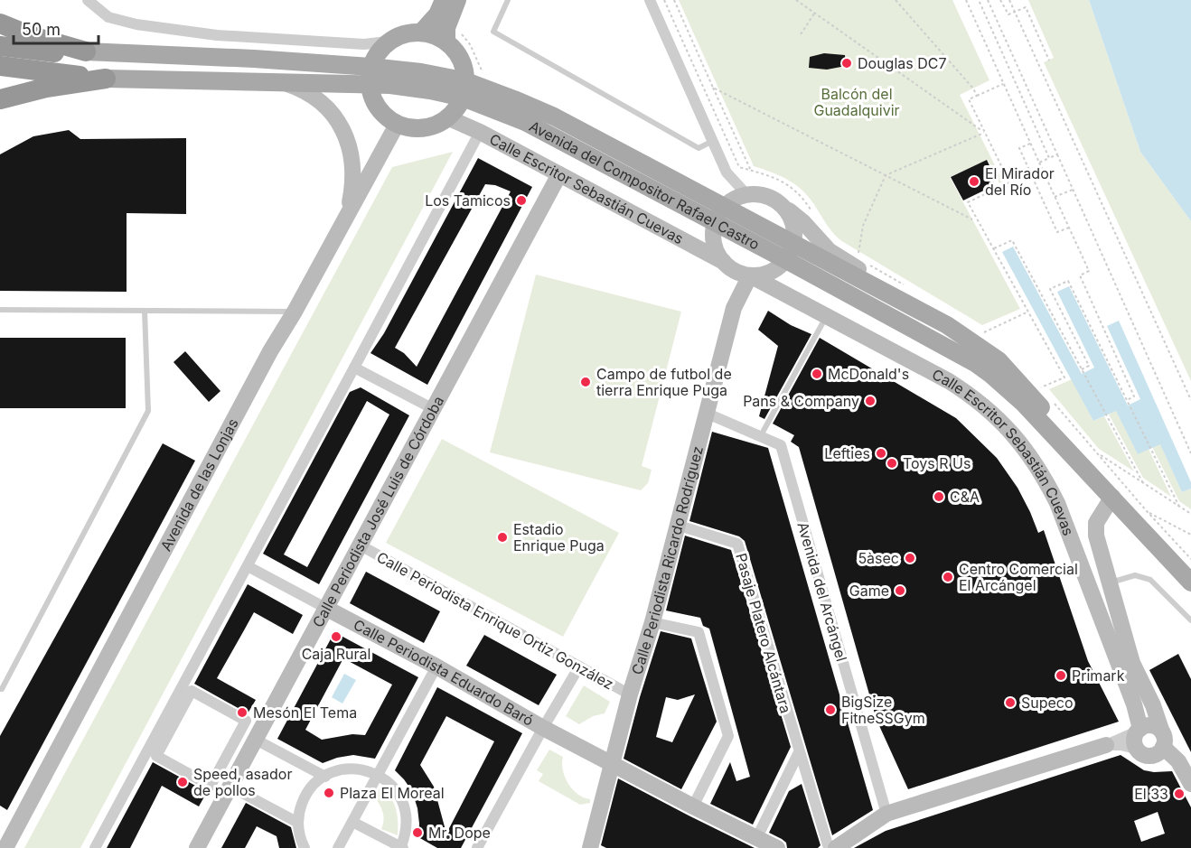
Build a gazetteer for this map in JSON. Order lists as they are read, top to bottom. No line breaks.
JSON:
{"streets":{"main road":["Avenida del Compositor Rafael Castro"],"street":["Calle Escritor Sebastián Cuevas","Avenida de las Lonjas","Calle Periodista José Luis de Córdoba","Calle Periodista Ricardo Rodríguez","Avenida del Arcángel","Calle Periodista Enrique Ortiz González","Pasaje Platero Alcántara","Calle Periodista Eduardo Baró"]},"crossings":[["Avenida del Compositor Rafael Castro","Calle Escritor Sebastián Cuevas"],["Calle Escritor Sebastián Cuevas","Calle Periodista José Luis de Córdoba"],["Calle Escritor Sebastián Cuevas","Calle Periodista Ricardo Rodríguez"],["Calle Periodista José Luis de Córdoba","Calle Periodista Enrique Ortiz González"],["Calle Periodista José Luis de Córdoba","Calle Periodista Eduardo Baró"],["Calle Periodista Ricardo Rodríguez","Avenida del Arcángel"],["Calle Periodista Ricardo Rodríguez","Calle Periodista Enrique Ortiz González"],["Calle Periodista Ricardo Rodríguez","Pasaje Platero Alcántara"],["Calle Periodista Ricardo Rodríguez","Calle Periodista Eduardo Baró"]],"parks":["Balcón del Guadalquivir"],"places":["Douglas DC7","El Mirador del Río","Los Tamicos","McDonald's","Campo de futbol de tierra Enrique Puga","Pans & Company","Lefties","Toys R Us","C&A","Estadio Enrique Puga","5àsec","Centro Comercial El Arcángel","Game","Caja Rural","Primark","Supeco","BigSize FitneSSGym","Mesón El Tema","Speed, asador de pollos","Plaza El Moreal","El 33","Mr. Dope"],"scale_bar":"50 m"}
